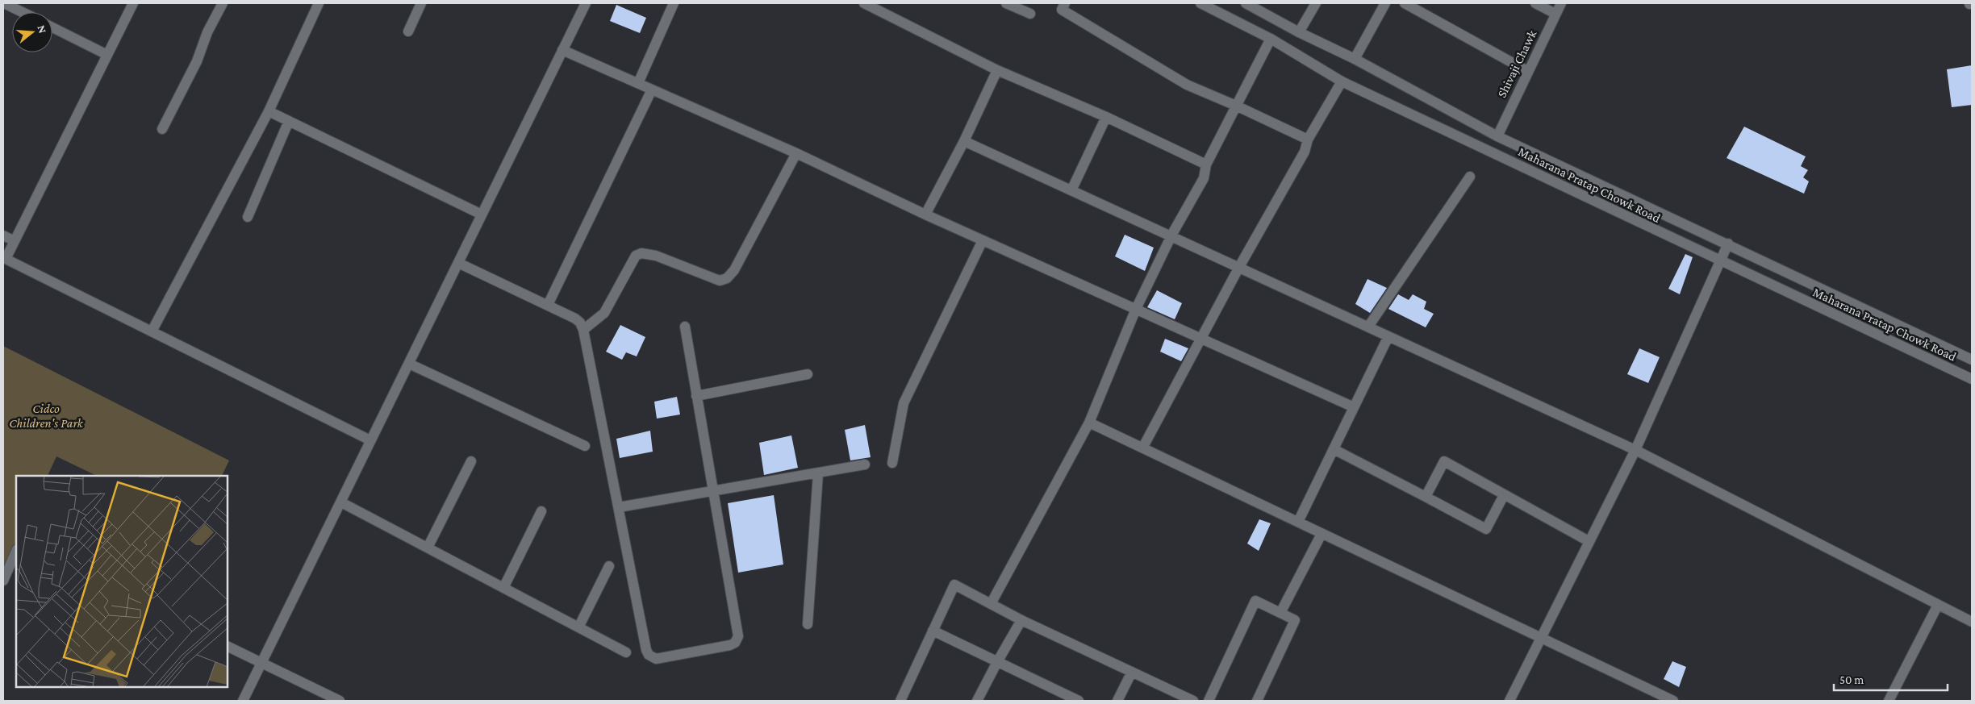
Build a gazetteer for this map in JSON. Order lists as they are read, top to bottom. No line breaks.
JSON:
{"streets":{"street":["Shivaji Chawk","Maharana Pratap Chowk Road"]},"crossings":[["Shivaji Chawk","Maharana Pratap Chowk Road"]],"parks":["Cidco Children's Park"],"scale_bar":"50 m","north":"right"}
